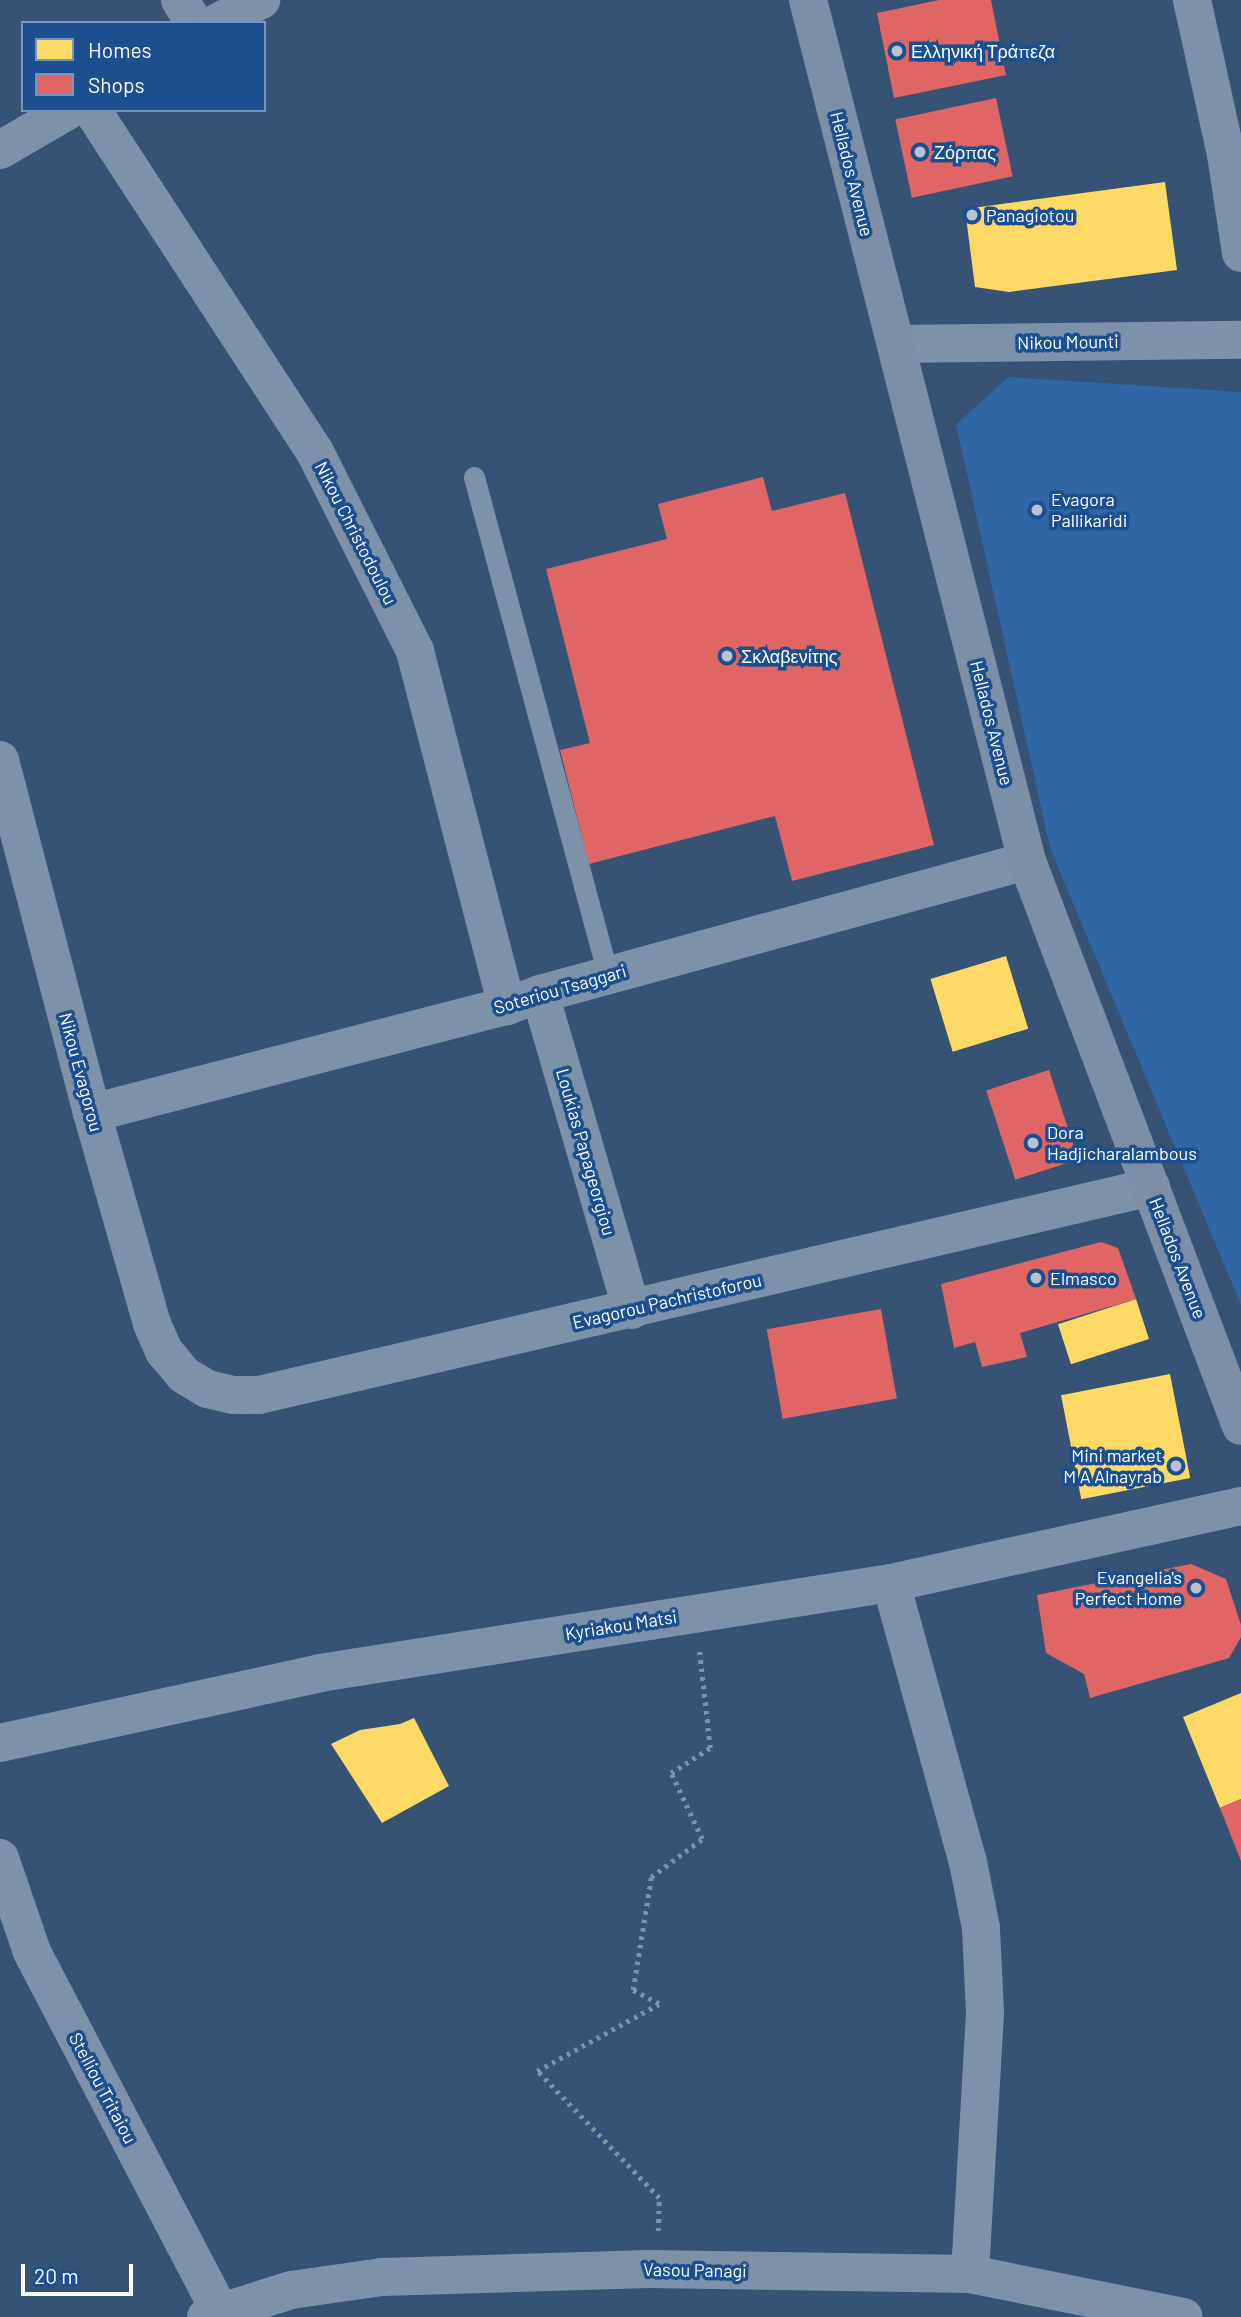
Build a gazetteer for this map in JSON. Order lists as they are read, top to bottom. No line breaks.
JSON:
{"streets":{"main road":["Hellados Avenue"],"street":["Nikou Mounti","Nikou Christodoulou","Soteriou Tsaggari","Nikou Evagorou","Loukias Papageorgiou","Evagorou Pachristoforou","Kyriakou Matsi","Stelliou Tritaiou","Vasou Panagi"]},"crossings":[["Hellados Avenue","Nikou Mounti"],["Hellados Avenue","Soteriou Tsaggari"],["Hellados Avenue","Evagorou Pachristoforou"],["Nikou Christodoulou","Soteriou Tsaggari"],["Nikou Christodoulou","Loukias Papageorgiou"],["Soteriou Tsaggari","Nikou Evagorou"],["Soteriou Tsaggari","Loukias Papageorgiou"],["Nikou Evagorou","Evagorou Pachristoforou"],["Loukias Papageorgiou","Evagorou Pachristoforou"],["Stelliou Tritaiou","Vasou Panagi"]],"places":["Ελληνική Τράπεζα","Ζόρπας","Panagiotou","Evagora Pallikaridi","Σκλαβενίτης","Dora Hadjicharalambous","Elmasco","Mini market M A Alnayrab","Evangelia's Perfect Home"],"legend":["Homes","Shops"],"scale_bar":"20 m"}
